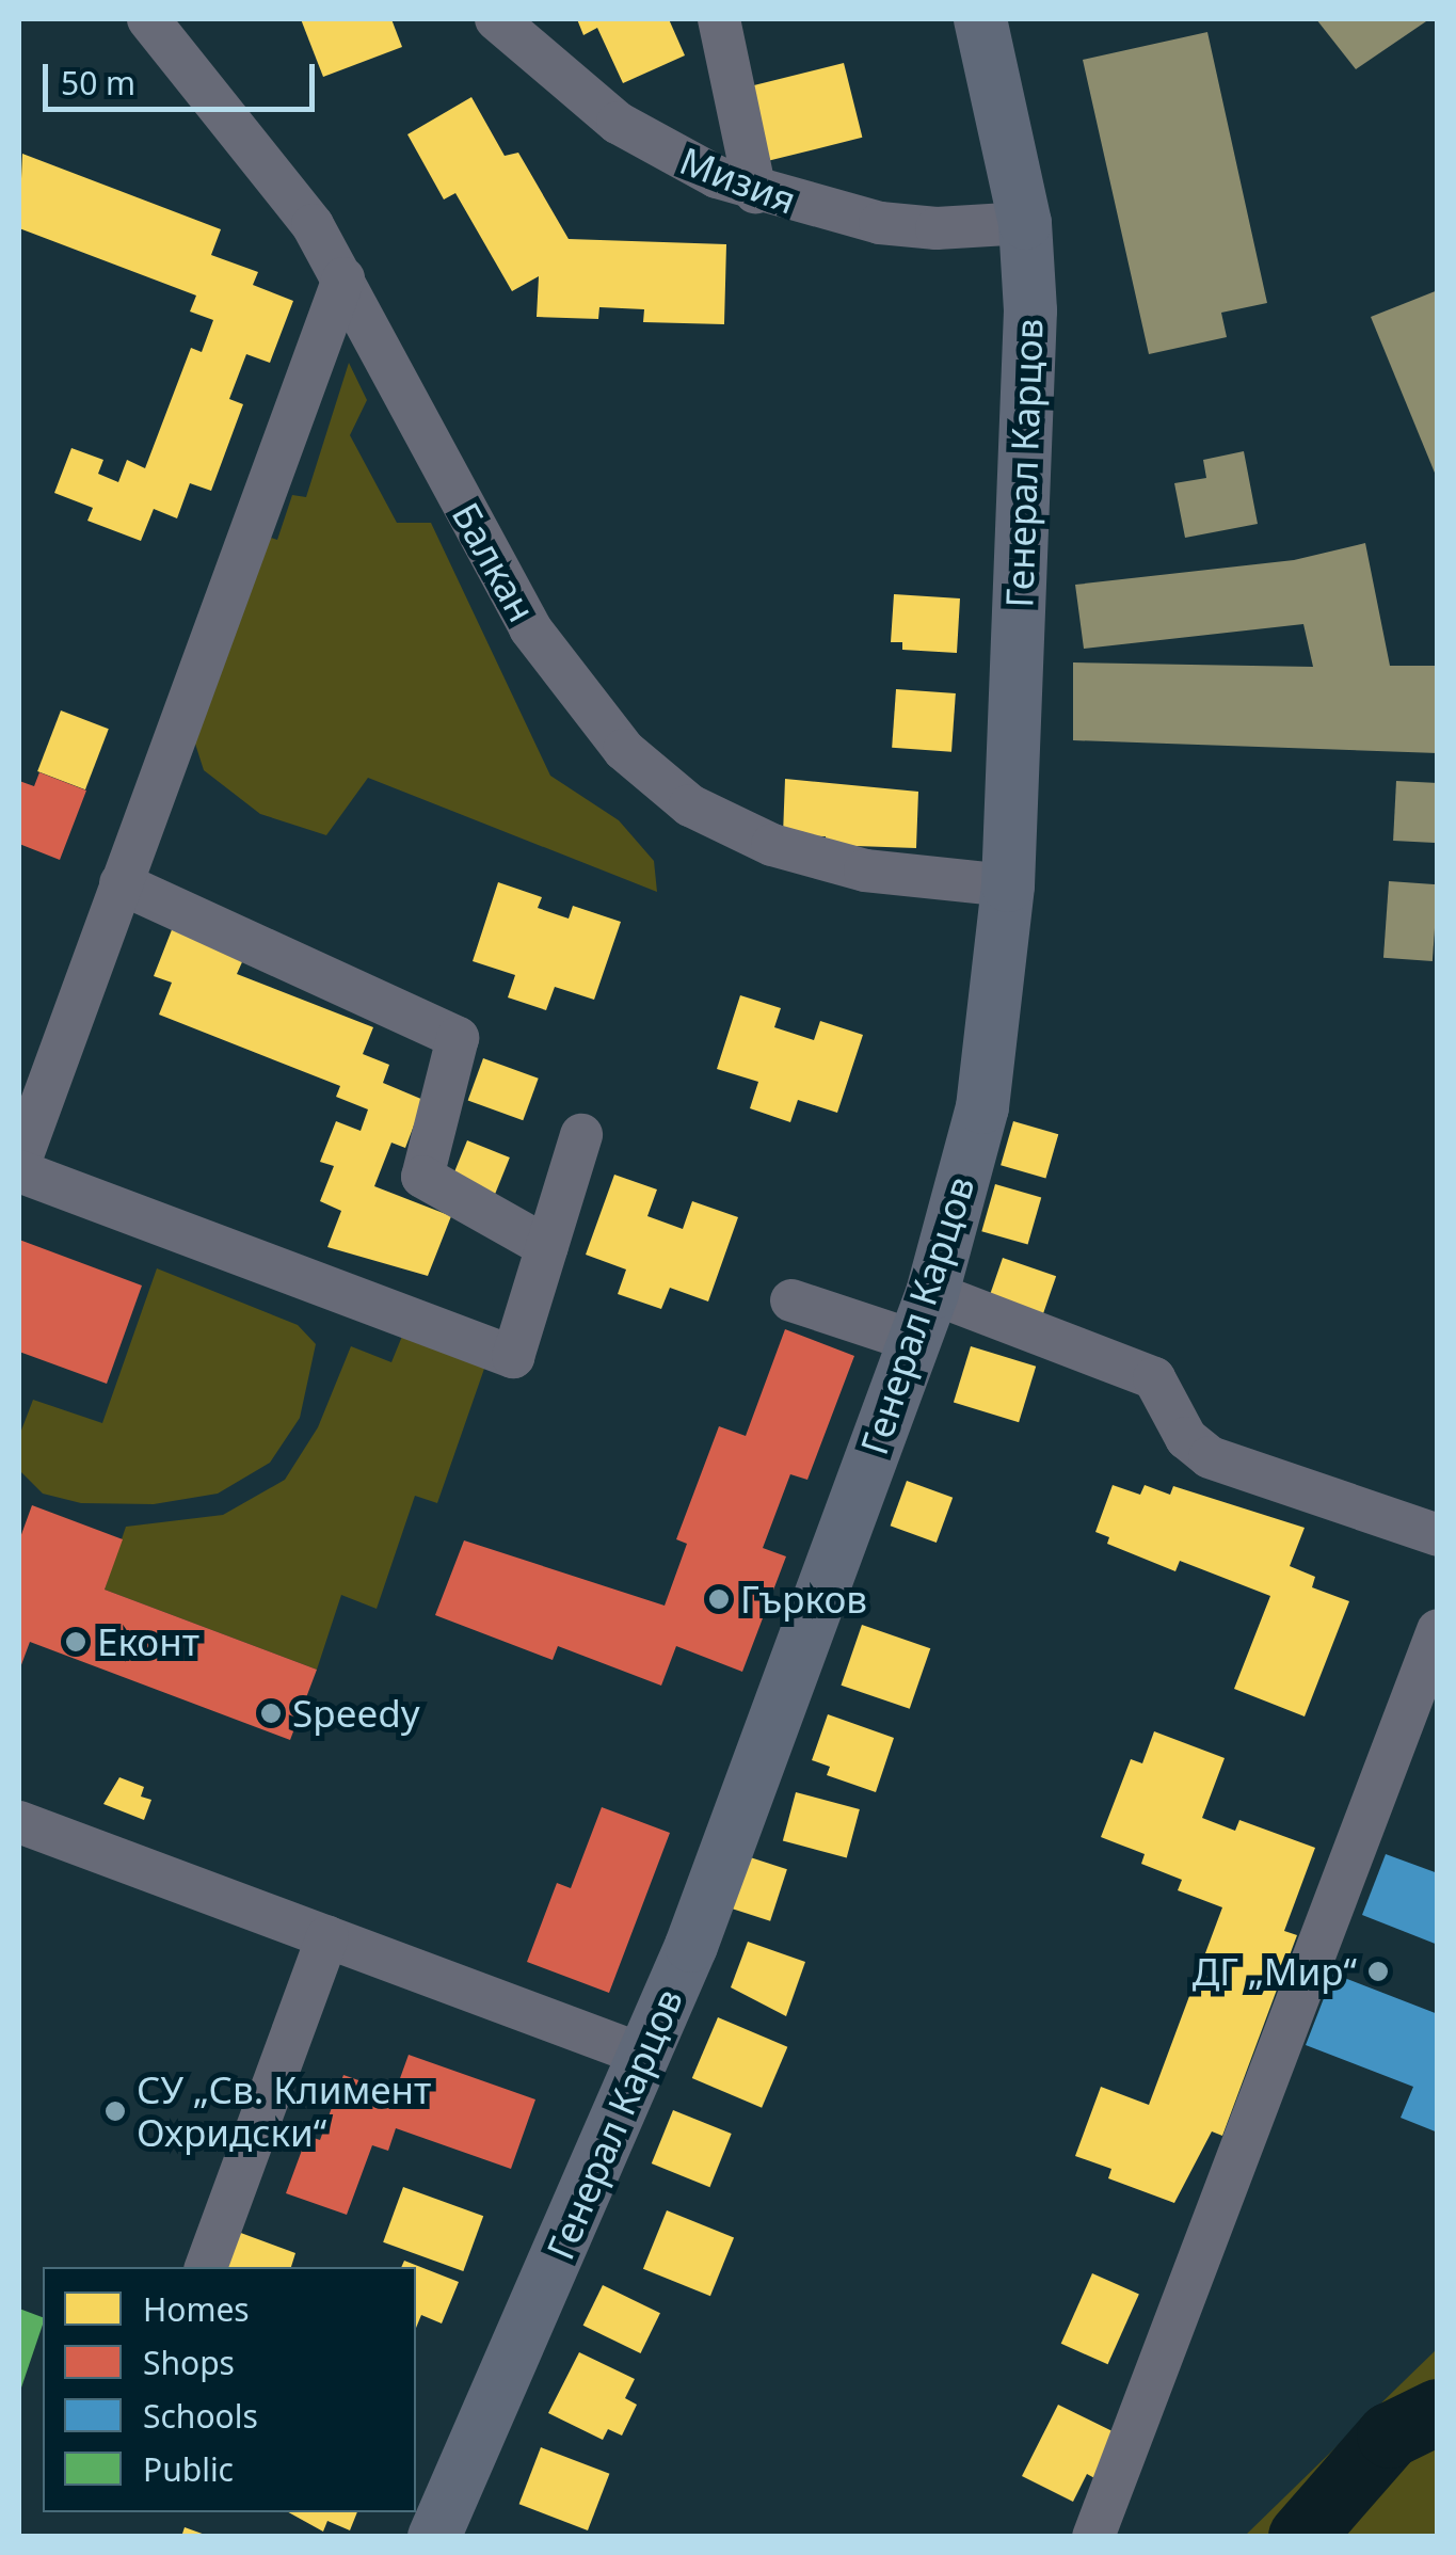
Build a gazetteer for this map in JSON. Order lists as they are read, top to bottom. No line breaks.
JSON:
{"streets":{"main road":["Генерал Карцов"],"street":["Мизия","Балкан"]},"crossings":[["Мизия","Генерал Карцов"],["Генерал Карцов","Балкан"]],"places":["Гърков","Еконт","Speedy","ДГ „Мир“","СУ „Св. Климент Охридски“"],"legend":["Homes","Shops","Schools","Public"],"scale_bar":"50 m"}
